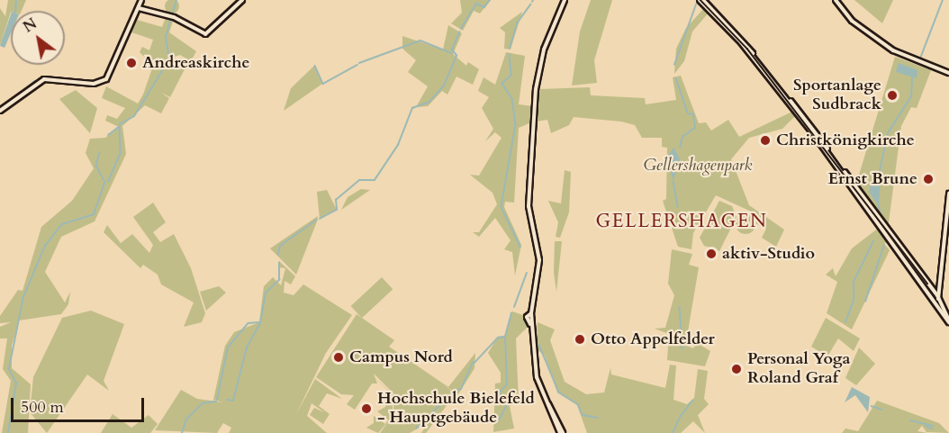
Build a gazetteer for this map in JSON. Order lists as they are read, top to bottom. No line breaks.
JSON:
{"districts":["GELLERSHAGEN"],"parks":["Gellershagenpark"],"places":["Andreaskirche","Sportanlage Sudbrack","Christkönigkirche","Ernst Brune","aktiv-Studio","Otto Appelfelder","Campus Nord","Personal Yoga Roland Graf","Hochschule Bielefeld - Hauptgebäude"],"scale_bar":"500 m","north":"top left"}
